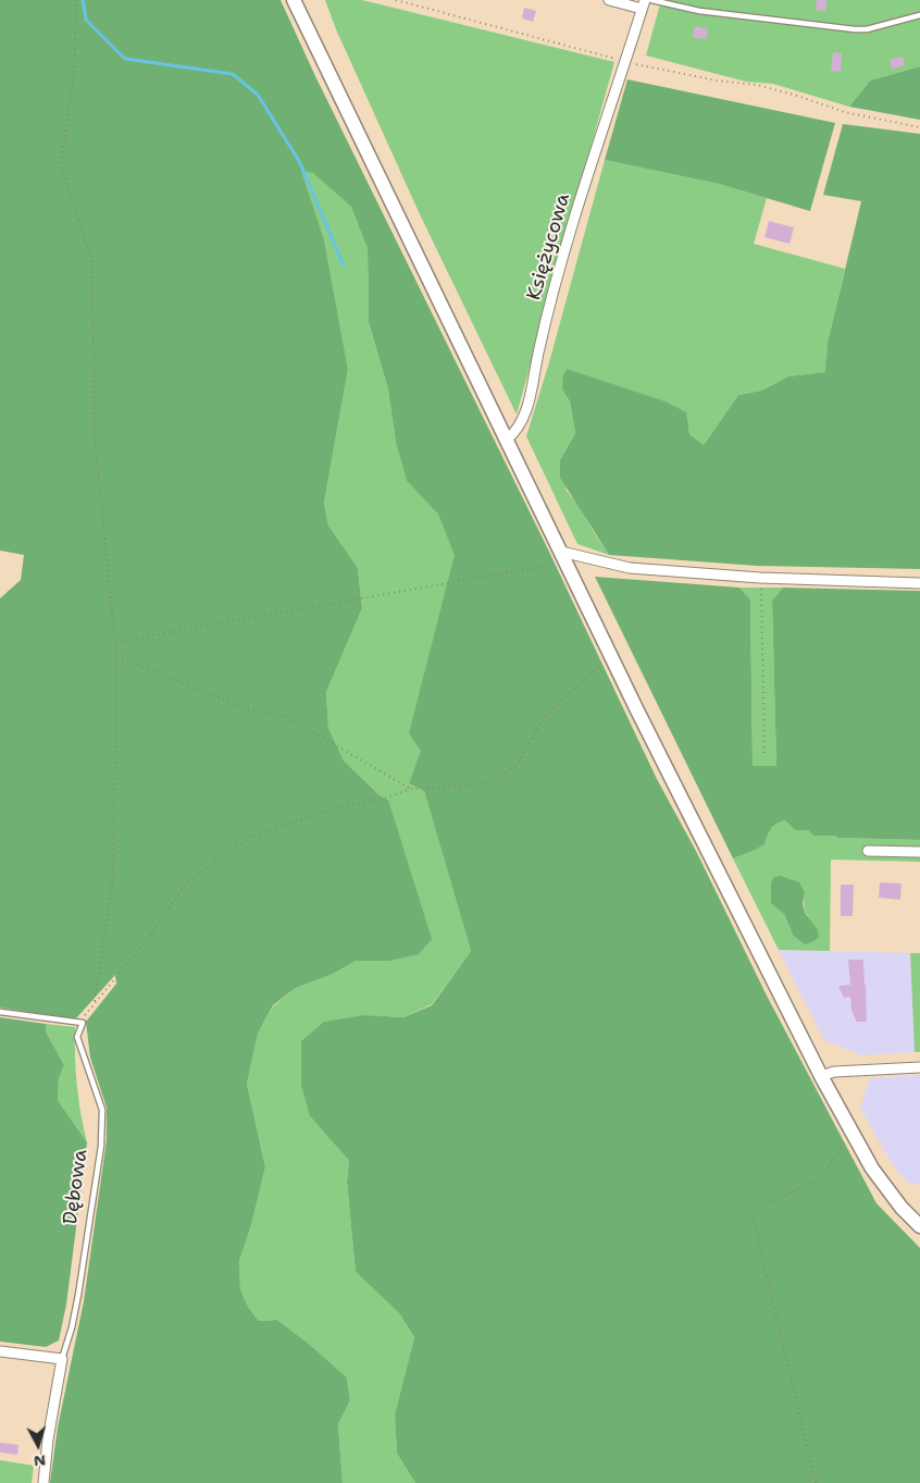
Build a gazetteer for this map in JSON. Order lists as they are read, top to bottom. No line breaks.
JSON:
{"streets":{"street":["Księżycowa","Dębowa"]},"north":"bottom"}
